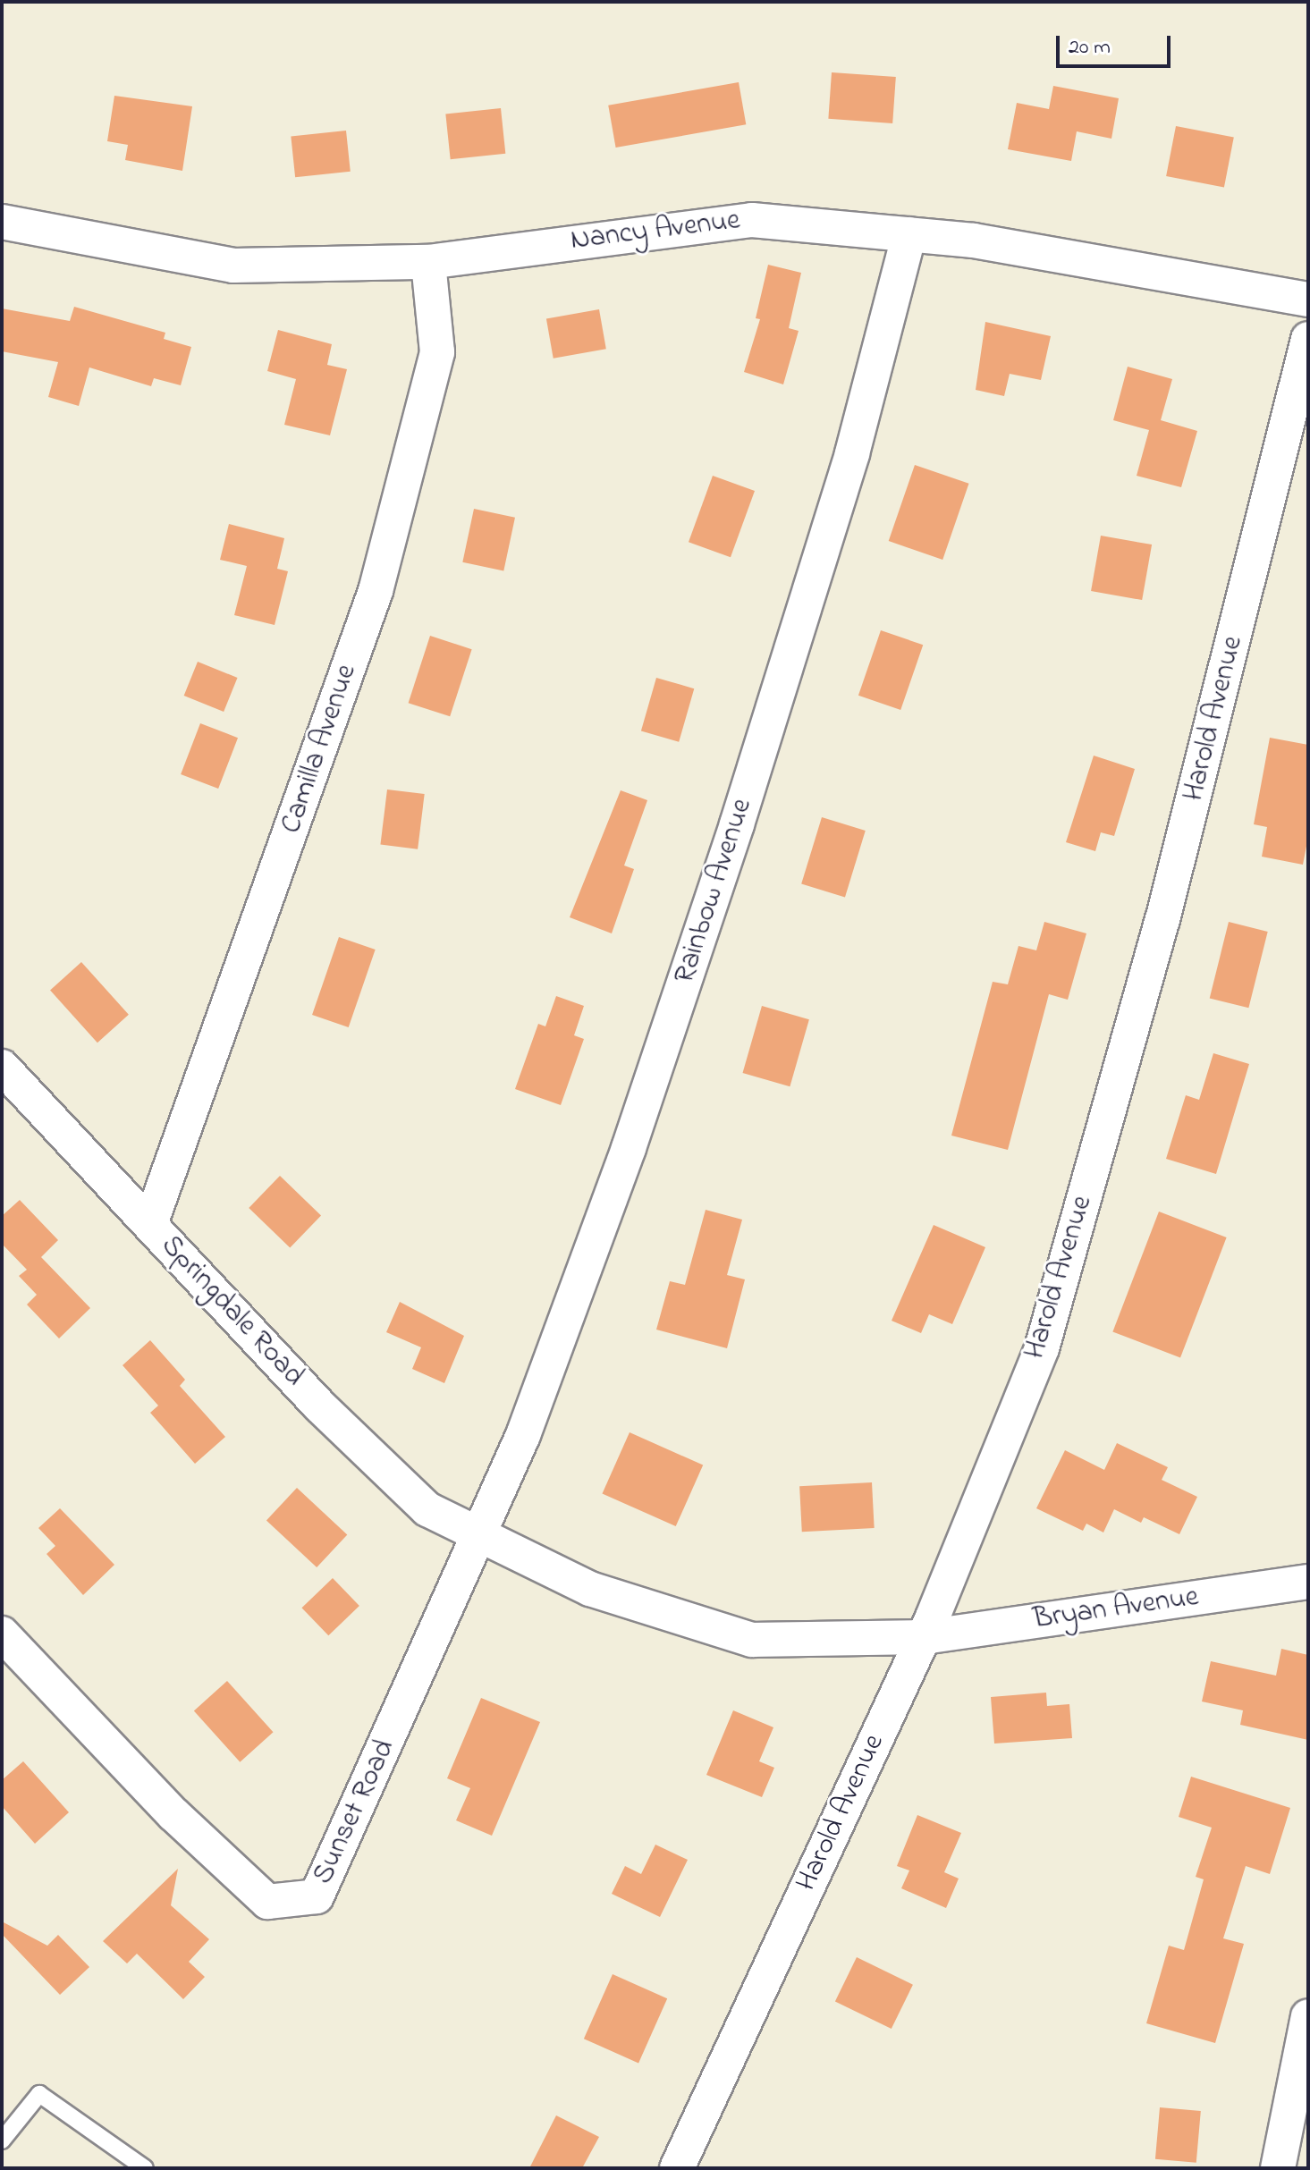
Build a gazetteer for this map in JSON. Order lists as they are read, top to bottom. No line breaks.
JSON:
{"streets":{"street":["Nancy Avenue","Harold Avenue","Camilla Avenue","Rainbow Avenue","Springdale Road","Bryan Avenue","Sunset Road"]},"crossings":[["Nancy Avenue","Camilla Avenue"],["Nancy Avenue","Rainbow Avenue"],["Harold Avenue","Springdale Road"],["Harold Avenue","Bryan Avenue"],["Camilla Avenue","Springdale Road"],["Rainbow Avenue","Springdale Road"],["Rainbow Avenue","Sunset Road"],["Springdale Road","Bryan Avenue"],["Springdale Road","Sunset Road"]],"scale_bar":"20 m"}
